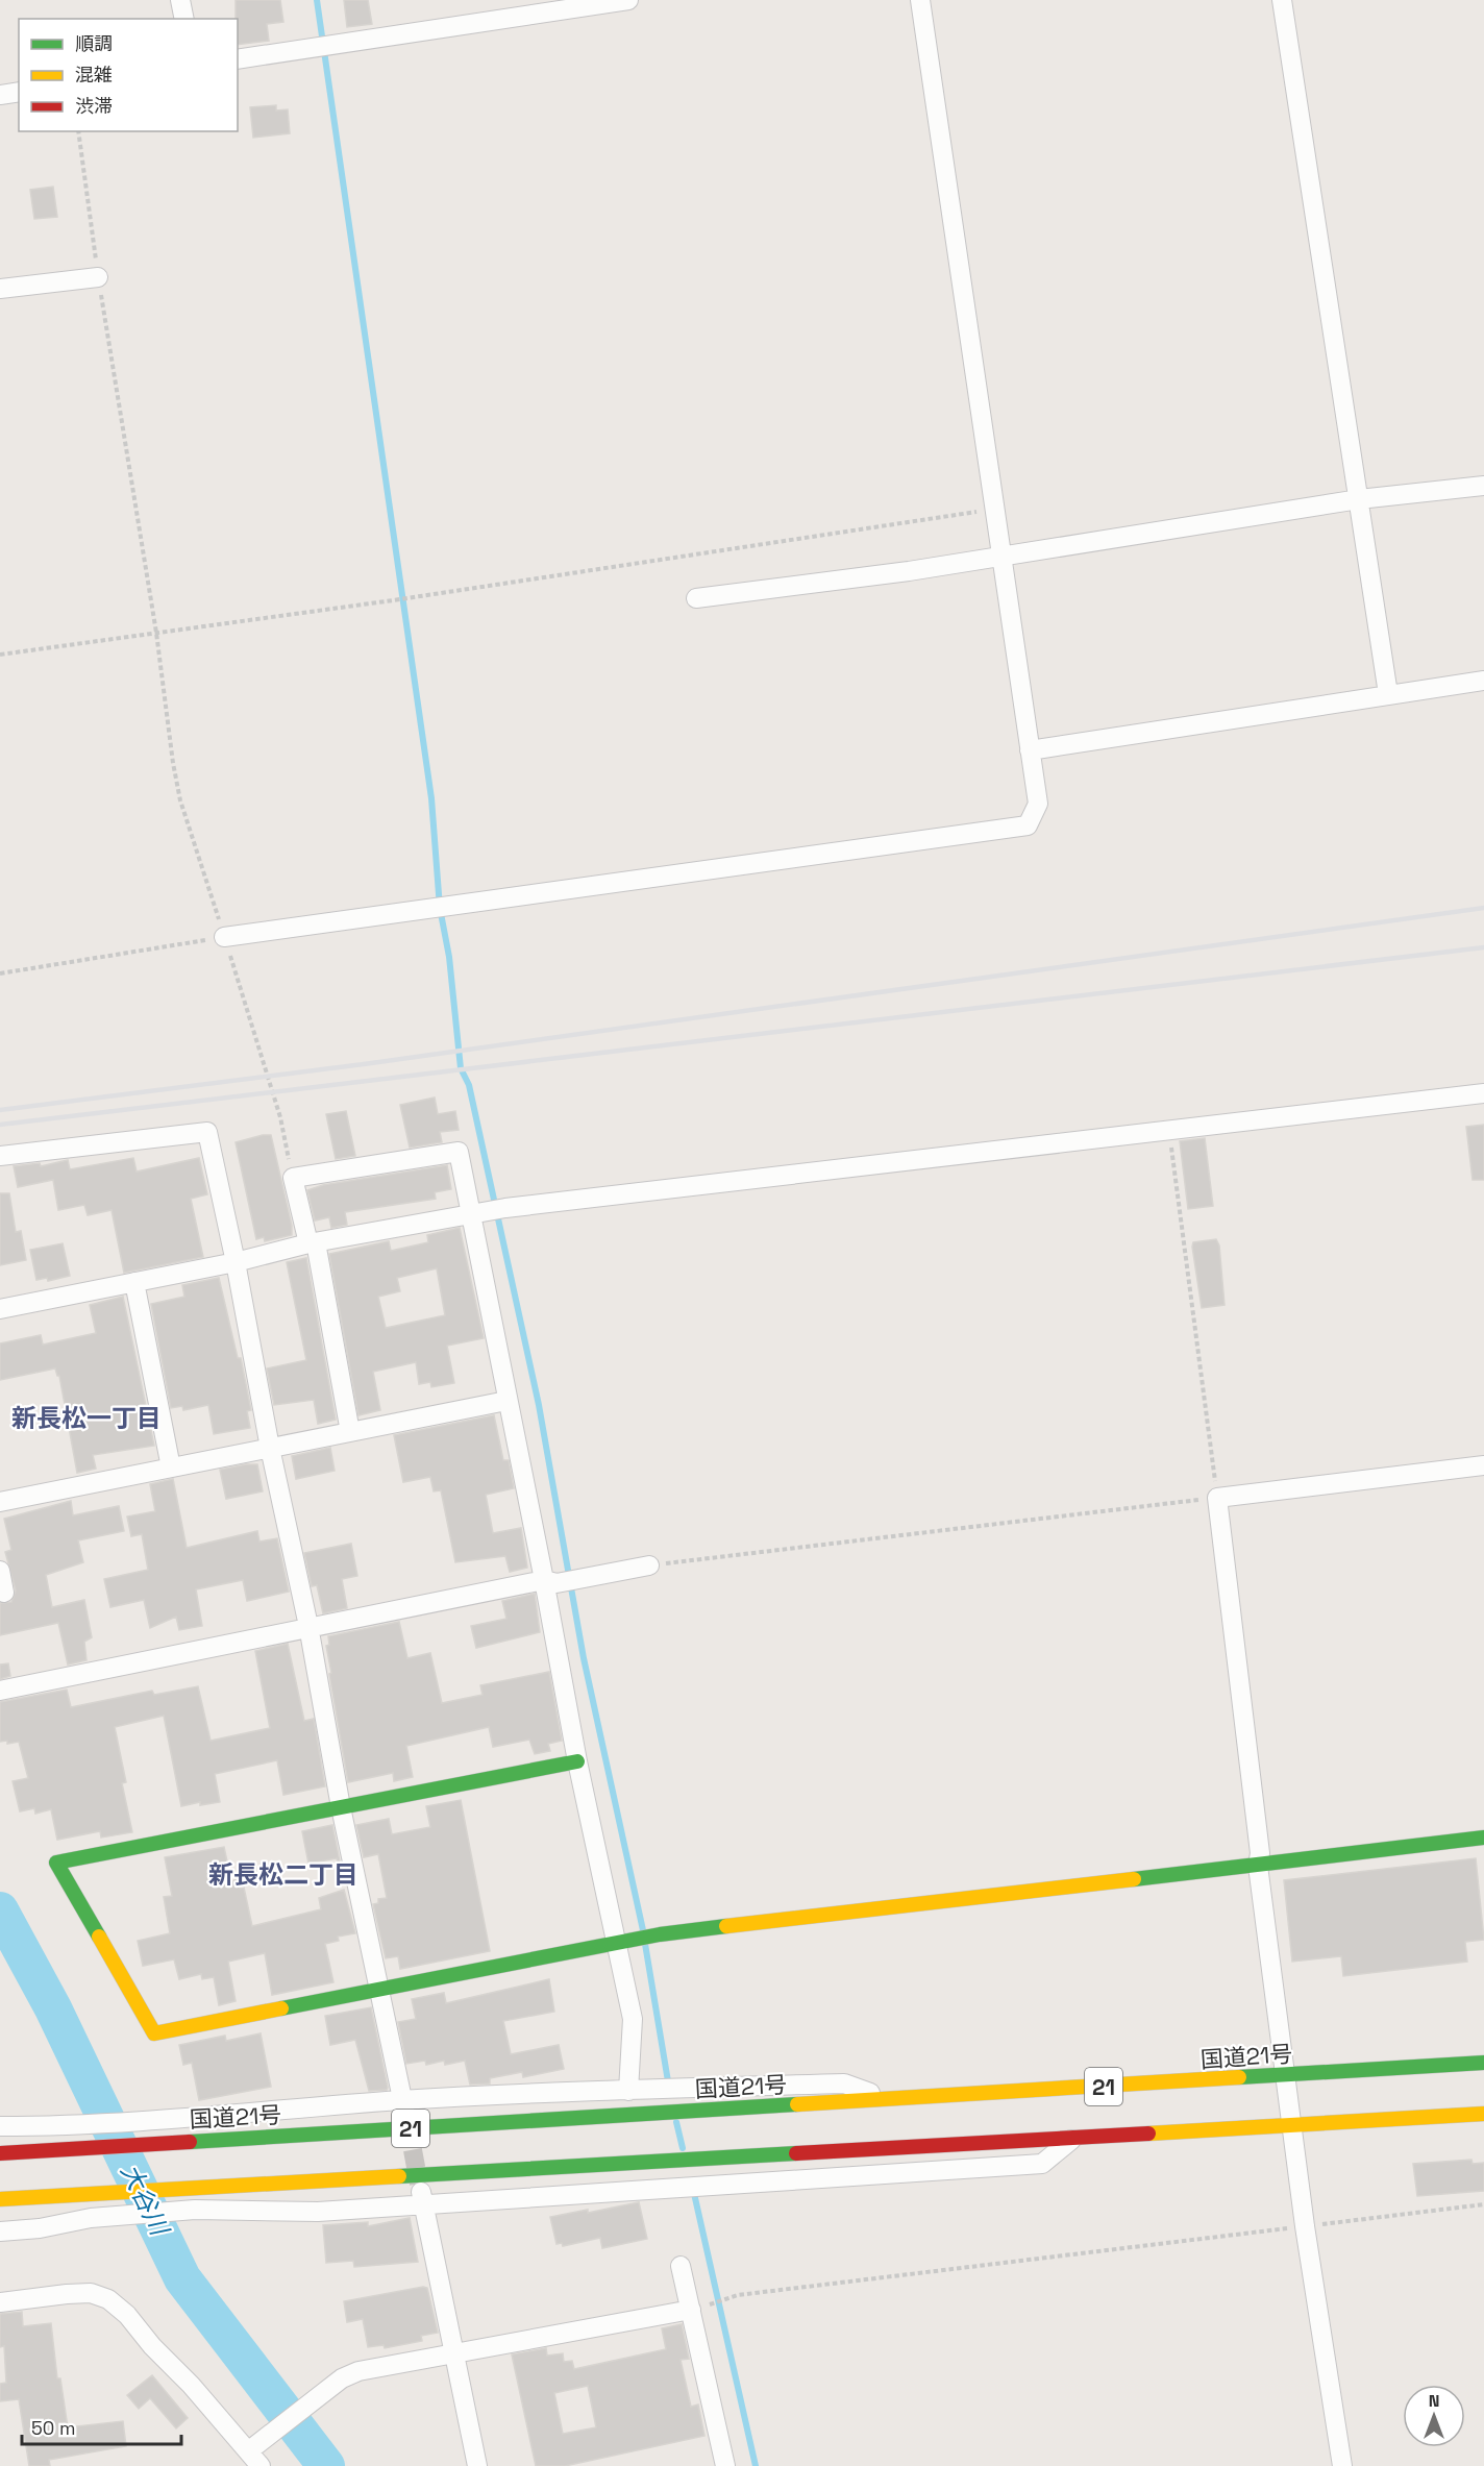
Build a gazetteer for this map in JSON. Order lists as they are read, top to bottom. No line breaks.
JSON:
{"streets":{"main road":["国道21号","21"]},"districts":["新長松一丁目","新長松二丁目"],"water":["大谷川"],"legend":["順調","混雑","渋滞"],"scale_bar":"50 m","north":"top"}
